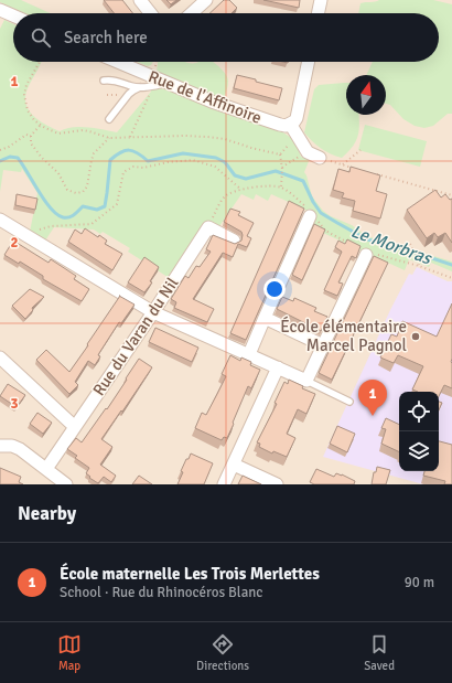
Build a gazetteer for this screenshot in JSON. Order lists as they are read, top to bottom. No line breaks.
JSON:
{"streets":{"street":["Rue de l'Affinoire","Rue du Varan du Nil"]},"water":["Le Morbras"],"places":["École élémentaire Marcel Pagnol"],"north":"top","page":{"search":"Search here","pins":"1","heading":"Nearby","list":[{"mark":"1","name":"École maternelle Les Trois Merlettes","note":"School · Rue du Rhinocéros Blanc","value":"90 m"}],"nav":["Map","Directions","Saved"]},"grid":{"rows":["1","2","3"]}}
